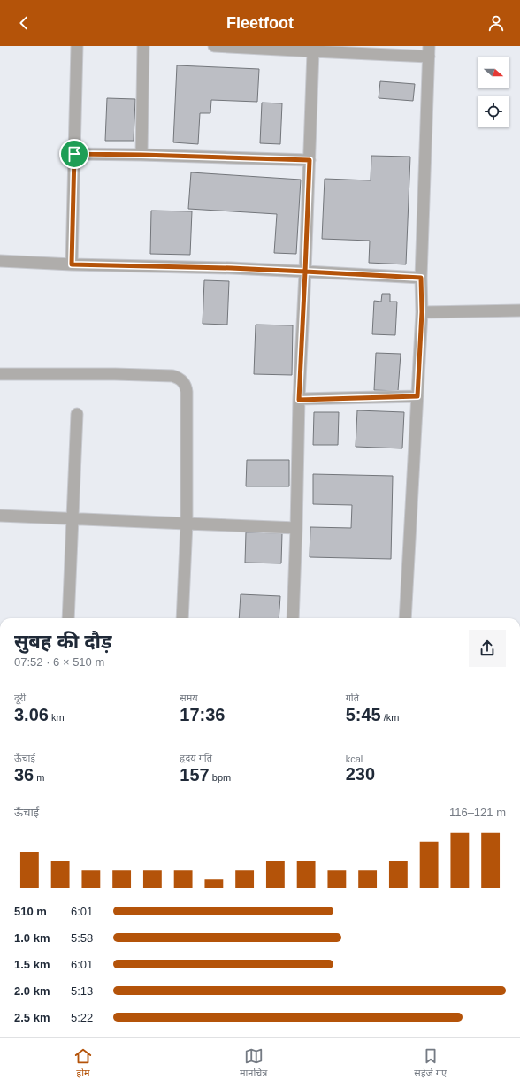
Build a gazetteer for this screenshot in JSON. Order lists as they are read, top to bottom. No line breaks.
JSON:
{"north":"right","page":{"header":"Fleetfoot","heading":["सुबह की दौड़","07:52 · 6 × 510 m"],"stats":[["दूरी","3.06 km"],["समय","17:36"],["गति","5:45 /km"],["ऊँचाई","36 m"],["हृदय गति","157 bpm"],["kcal","230"]],"chart":["ऊँचाई","116–121 m"],"list":[{"name":"510 m","note":"6:01"},{"name":"1.0 km","note":"5:58"},{"name":"1.5 km","note":"6:01"},{"name":"2.0 km","note":"5:13"},{"name":"2.5 km","note":"5:22"}],"tabs":["होम","मानचित्र","सहेजे गए"]}}
